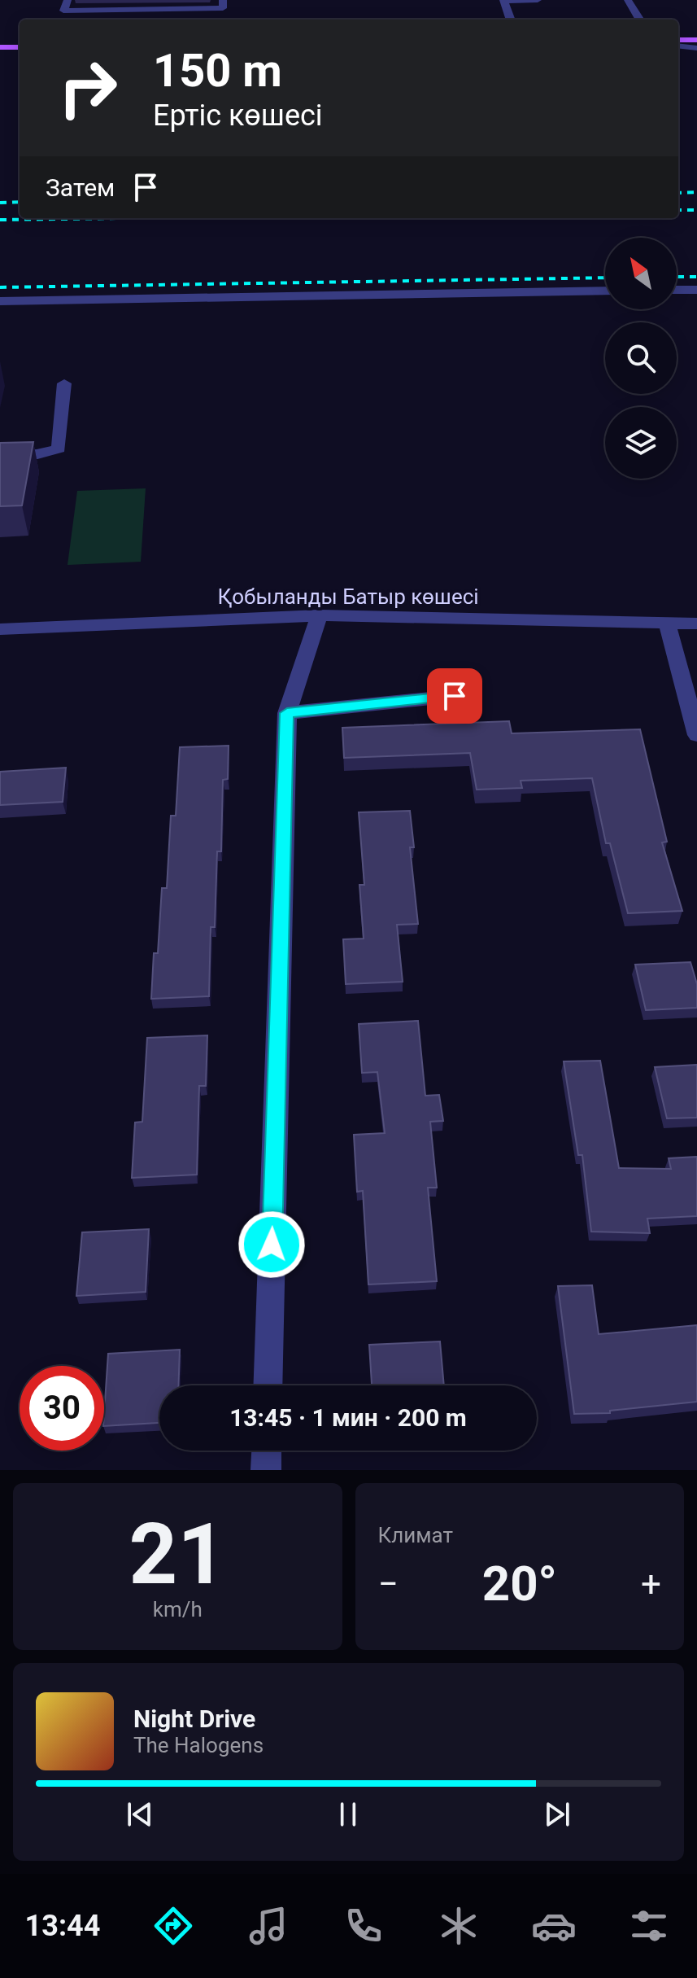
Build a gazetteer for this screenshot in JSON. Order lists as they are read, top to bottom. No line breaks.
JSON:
{"streets":{"street":["Қобыланды Батыр көшесі"]},"north":"top left","page":{"turn":["150 m","Ертіс көшесі"],"then":"Затем","limit":"30","trip":"13:45 · 1 мин · 200 m","tile":[["21","km/h"],"Климат"],"heat":["−","20°","+"],"song":["Night Drive","The Halogens"],"tabs":"13:44"}}
